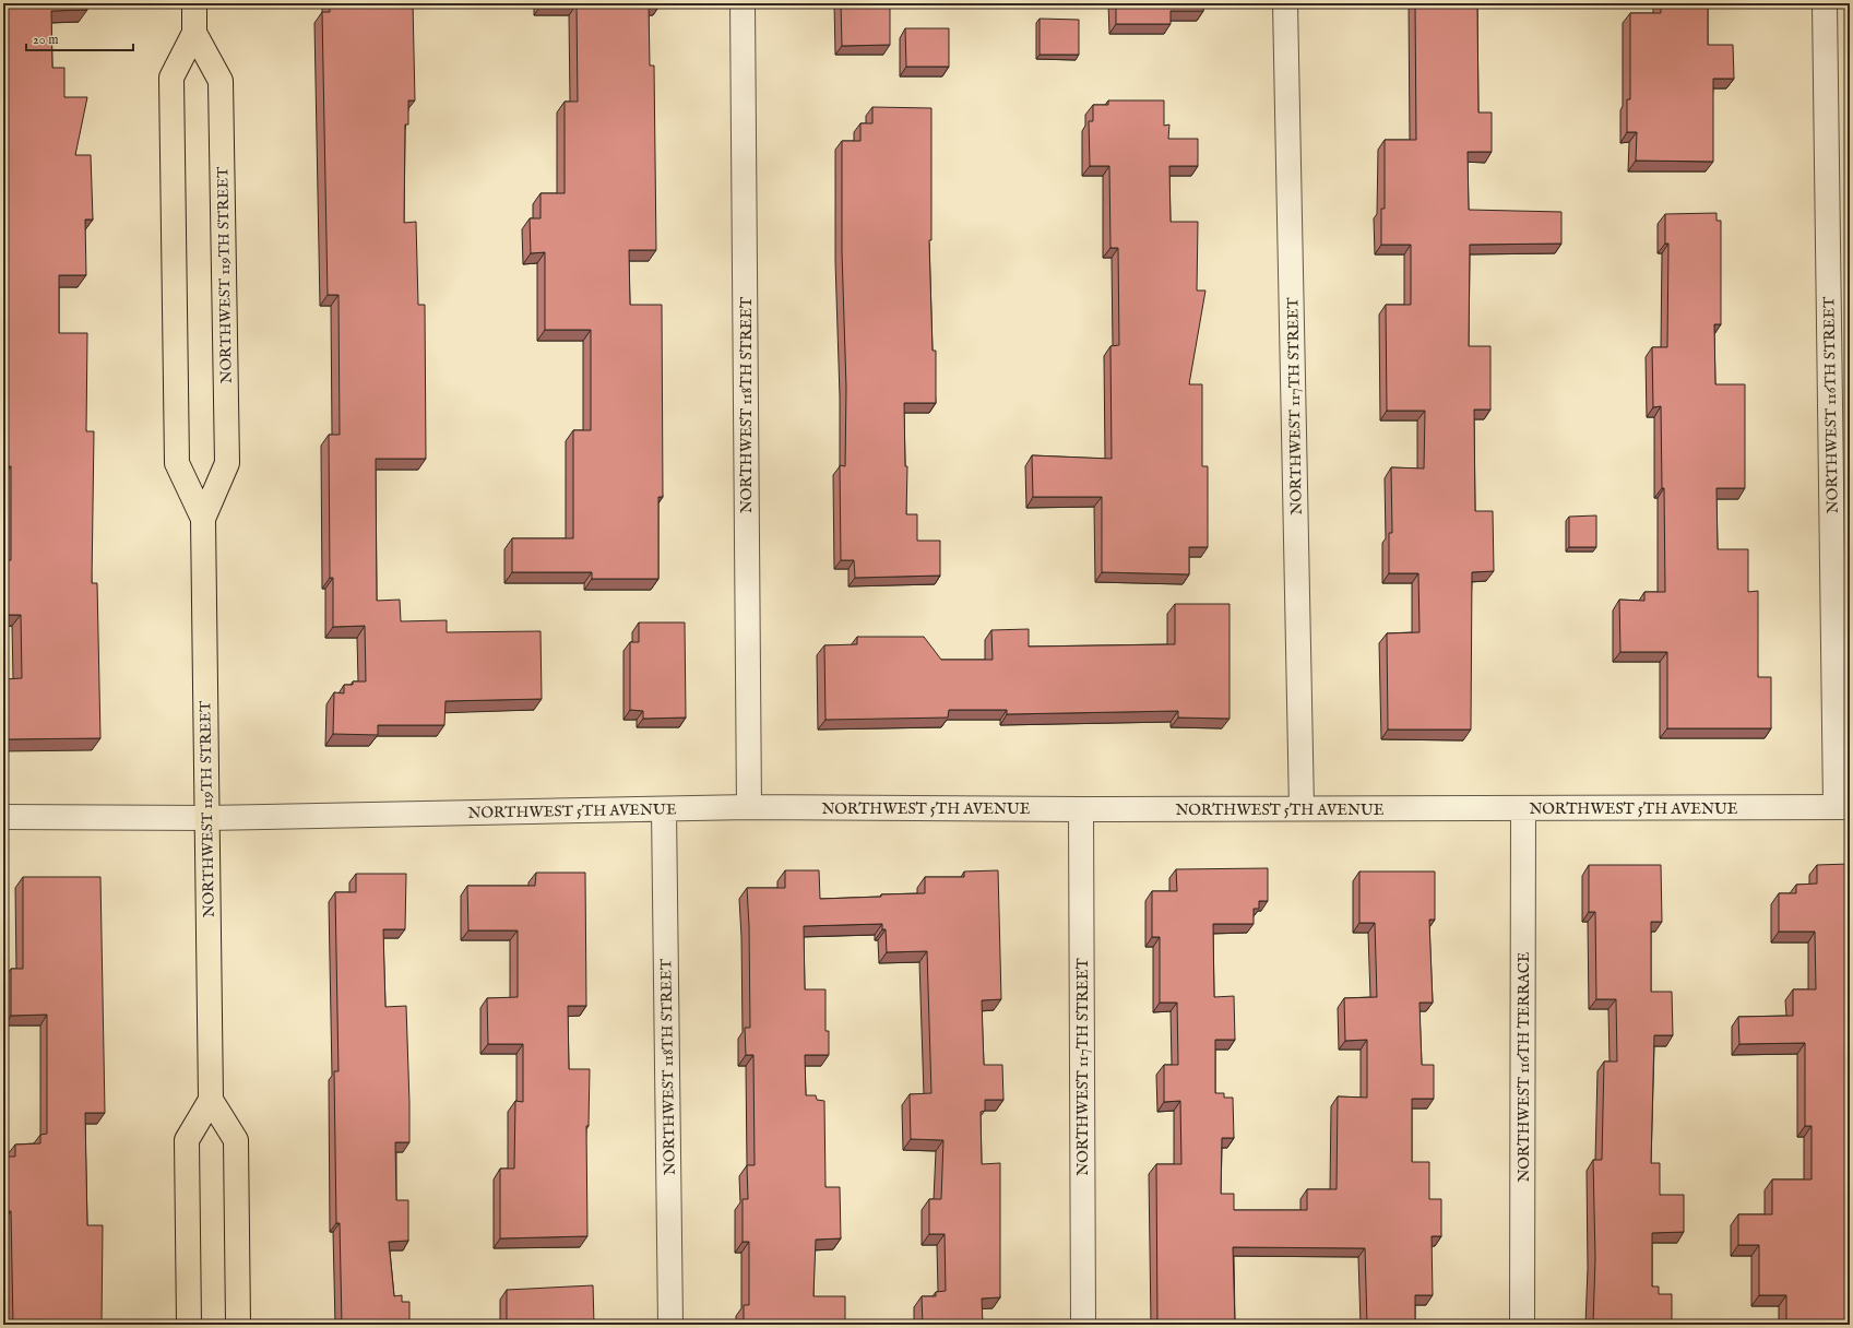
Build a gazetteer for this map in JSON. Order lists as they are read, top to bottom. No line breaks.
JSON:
{"streets":{"main road":["NORTHWEST 119TH STREET"],"street":["NORTHWEST 118TH STREET","NORTHWEST 116TH STREET","NORTHWEST 117TH STREET","NORTHWEST 5TH AVENUE","NORTHWEST 116TH TERRACE"]},"crossings":[["NORTHWEST 119TH STREET","NORTHWEST 5TH AVENUE"],["NORTHWEST 118TH STREET","NORTHWEST 5TH AVENUE"],["NORTHWEST 116TH STREET","NORTHWEST 5TH AVENUE"],["NORTHWEST 117TH STREET","NORTHWEST 5TH AVENUE"],["NORTHWEST 5TH AVENUE","NORTHWEST 116TH TERRACE"]],"scale_bar":"20 m"}
